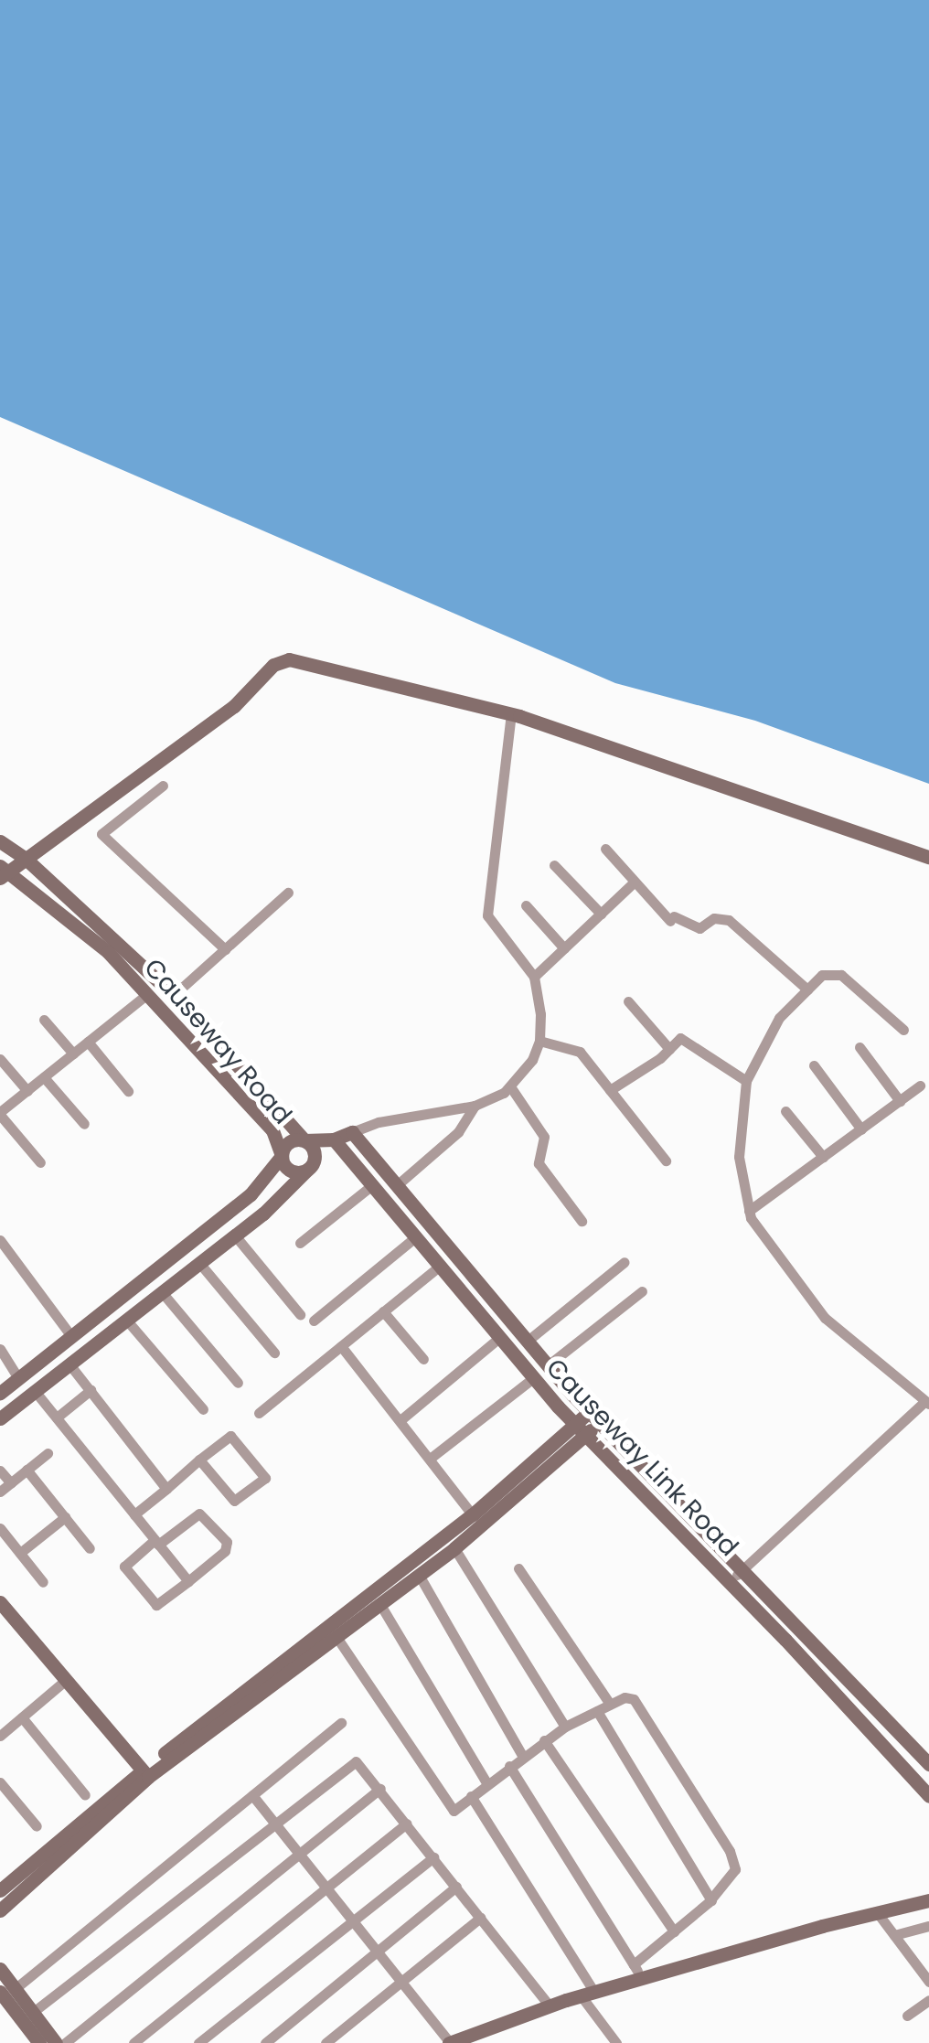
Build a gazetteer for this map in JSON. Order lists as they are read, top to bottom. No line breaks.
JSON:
{"streets":{"main road":["Causeway Road","Causeway Link Road"]}}
